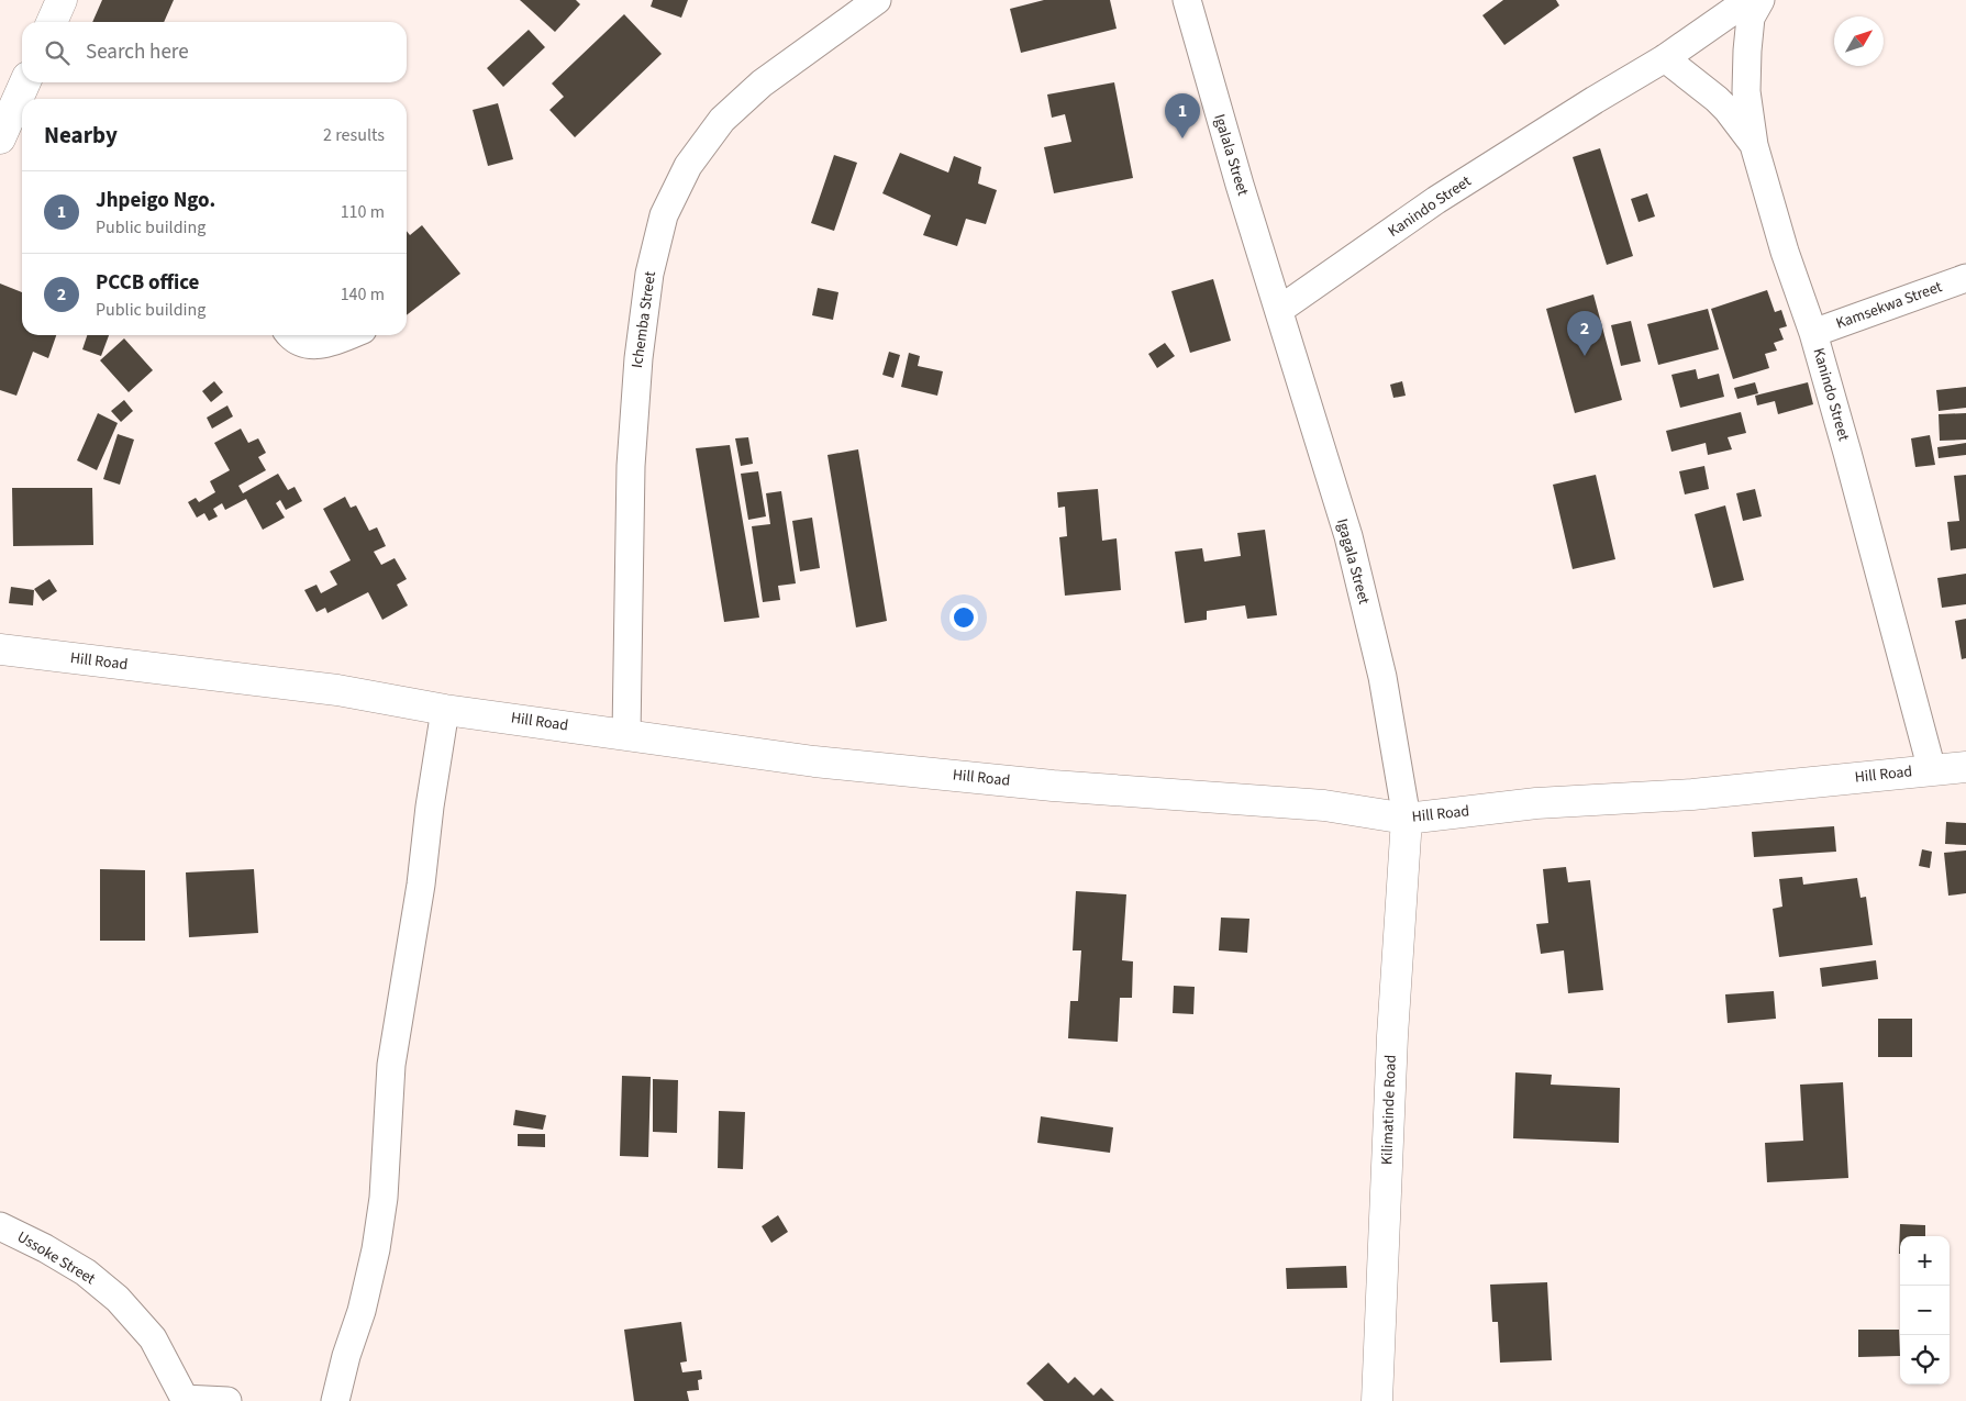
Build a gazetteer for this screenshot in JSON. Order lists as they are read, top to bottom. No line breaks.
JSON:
{"streets":{"main road":["Hill Road","Kilimatinde Road"],"street":["Igalala Street","Kanindo Street","Kamsekwa Street","Ichemba Street","Igagala Street","Ussoke Street"]},"crossings":[["Igalala Street","Kanindo Street"],["Igalala Street","Igagala Street"],["Kanindo Street","Kamsekwa Street"],["Kanindo Street","Igagala Street"],["Kanindo Street","Hill Road"],["Ichemba Street","Hill Road"],["Igagala Street","Hill Road"],["Igagala Street","Kilimatinde Road"],["Hill Road","Kilimatinde Road"]],"north":"top right","page":{"search":"Search here","pins":["1","2"],"heading":["Nearby","2 results"],"list":[{"mark":"1","name":"Jhpeigo Ngo.","note":"Public building","value":"110 m"},{"mark":"2","name":"PCCB office","note":"Public building","value":"140 m"}],"map_buttons":["+","−"]}}
